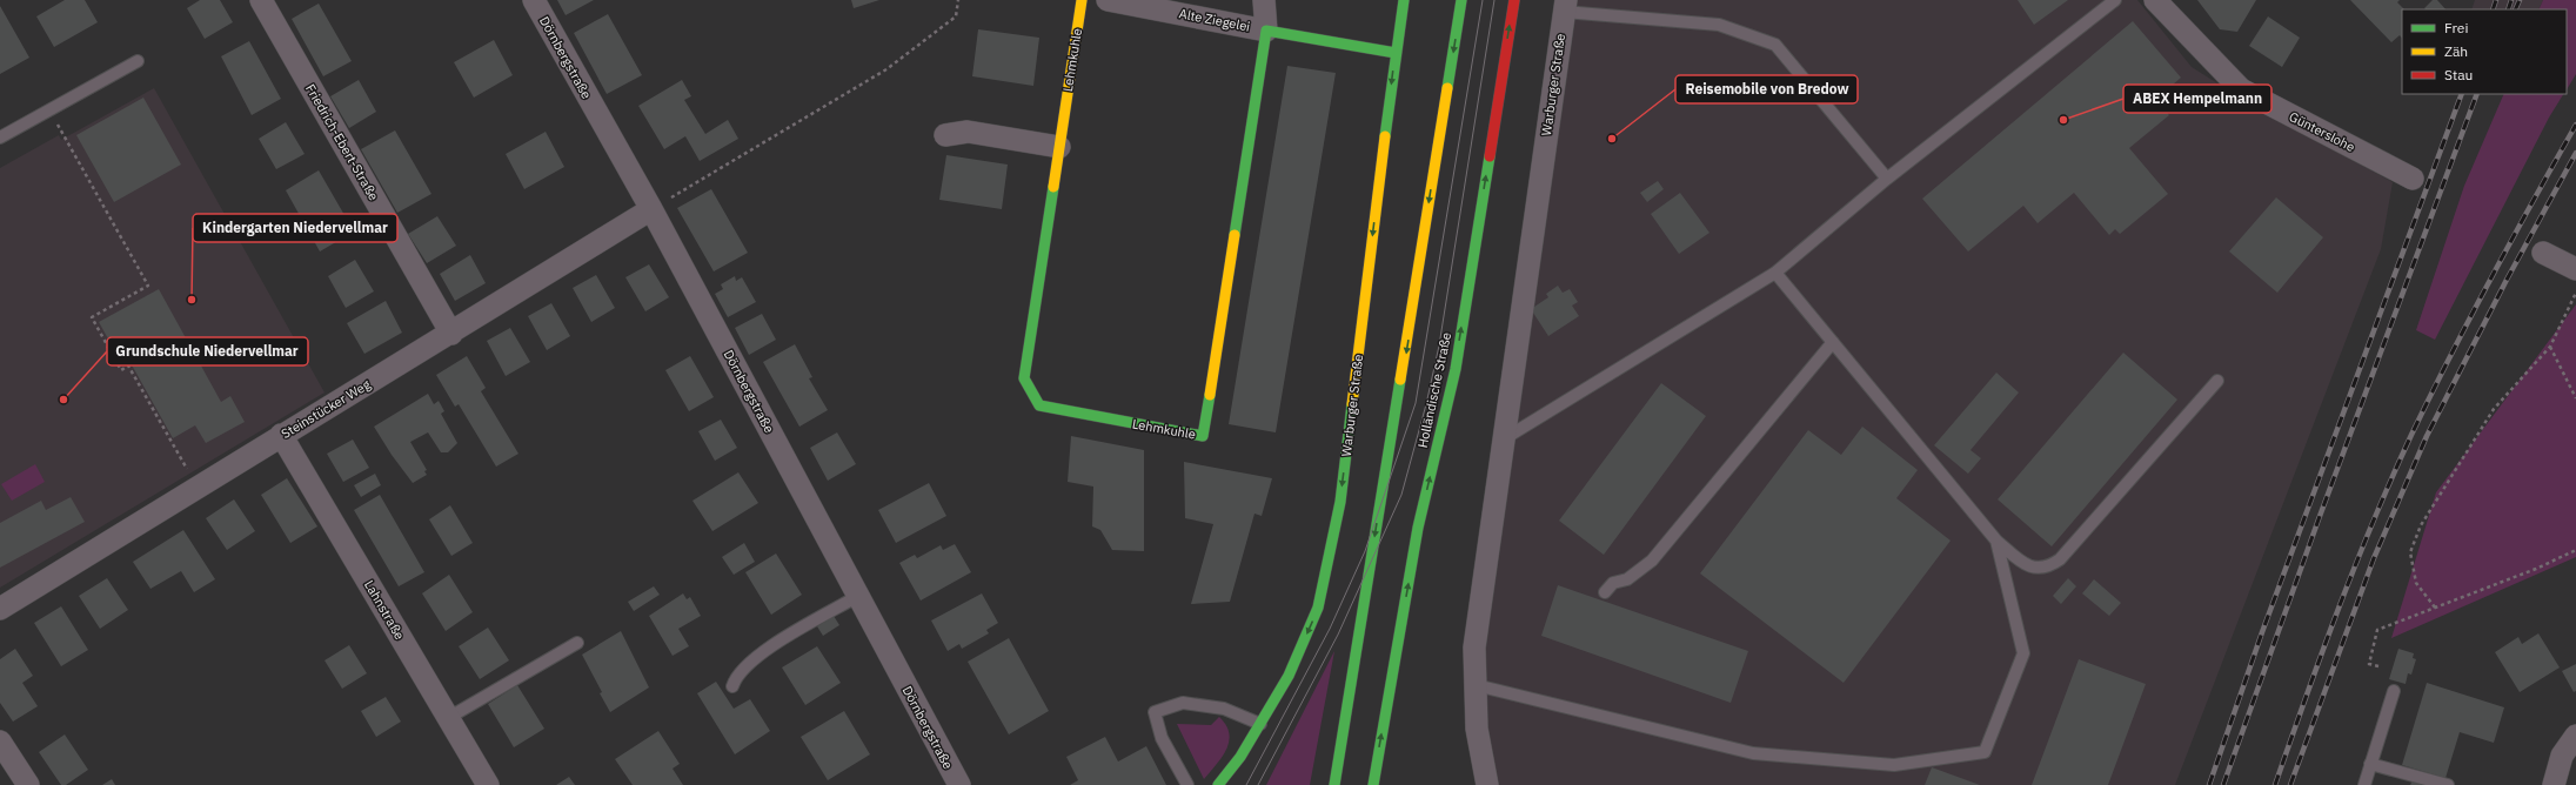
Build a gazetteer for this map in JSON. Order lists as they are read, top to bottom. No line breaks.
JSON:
{"streets":{"main road":["Alte Ziegelei","Lehmkuhle","Warburger Straße","Holländische Straße"],"street":["Dörnbergstraße","Günterslohe","Friedrich-Ebert-Straße","Steinstücker Weg","Lahnstraße"]},"crossings":[["Alte Ziegelei","Lehmkuhle"],["Alte Ziegelei","Warburger Straße"],["Dörnbergstraße","Steinstücker Weg"],["Friedrich-Ebert-Straße","Steinstücker Weg"],["Steinstücker Weg","Lahnstraße"]],"places":["ABEX Hempelmann","Reisemobile von Bredow","Kindergarten Niedervellmar","Grundschule Niedervellmar"],"legend":["Frei","Zäh","Stau"]}
